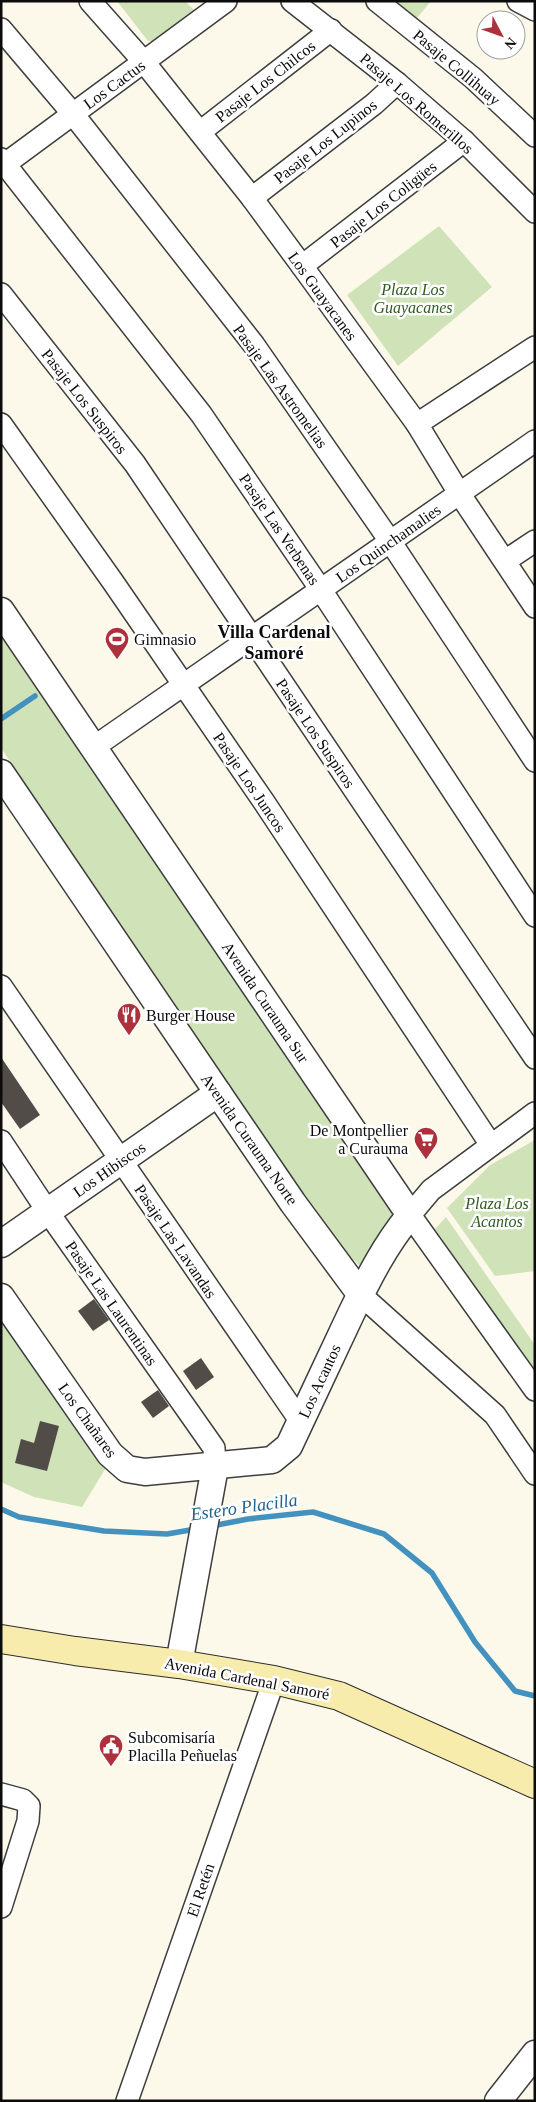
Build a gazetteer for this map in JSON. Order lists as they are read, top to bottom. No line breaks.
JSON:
{"streets":{"main road":["Avenida Cardenal Samoré"],"street":["Pasaje Collihuay","Pasaje Los Chilcos","Los Cactus","Pasaje Los Romerillos","Pasaje Los Lupinos","Pasaje Los Coligües","Los Guayacanes","Pasaje Las Astromelias","Pasaje Los Suspiros","Pasaje Las Verbenas","Los Quinchamalies","Pasaje Los Juncos","Avenida Curauma Sur","Avenida Curauma Norte","Los Hibiscos","Pasaje Las Lavandas","Pasaje Las Laurentinas","Los Acantos","Los Chañares","El Retén"]},"crossings":[["Pasaje Los Chilcos","Pasaje Los Romerillos"],["Pasaje Los Chilcos","Los Guayacanes"],["Los Cactus","Los Guayacanes"],["Los Cactus","Pasaje Las Astromelias"],["Los Cactus","Pasaje Las Verbenas"],["Pasaje Los Romerillos","Pasaje Los Lupinos"],["Pasaje Los Romerillos","Pasaje Los Coligües"],["Pasaje Los Lupinos","Los Guayacanes"],["Pasaje Los Coligües","Los Guayacanes"],["Los Guayacanes","Los Quinchamalies"],["Pasaje Las Astromelias","Los Quinchamalies"],["Pasaje Los Suspiros","Los Quinchamalies"],["Pasaje Las Verbenas","Los Quinchamalies"],["Los Quinchamalies","Pasaje Los Juncos"],["Los Quinchamalies","Avenida Curauma Sur"],["Pasaje Los Juncos","Los Acantos"],["Avenida Curauma Sur","Los Acantos"],["Avenida Curauma Norte","Los Hibiscos"],["Avenida Curauma Norte","Los Acantos"],["Los Hibiscos","Pasaje Las Lavandas"],["Los Hibiscos","Pasaje Las Laurentinas"],["Pasaje Las Lavandas","Los Acantos"],["Pasaje Las Laurentinas","Los Acantos"],["Pasaje Las Laurentinas","Los Chañares"],["Los Acantos","Los Chañares"],["Avenida Cardenal Samoré","El Retén"]],"districts":["Villa Cardenal Samoré"],"water":["Estero Placilla"],"parks":["Plaza Los Guayacanes","Plaza Los Acantos"],"places":{"sports":["Gimnasio"],"restaurant":["Burger House"],"supermarket":["De Montpellier a Curauma"],"public building":["Subcomisaría Placilla Peñuelas"]},"north":"bottom right"}
